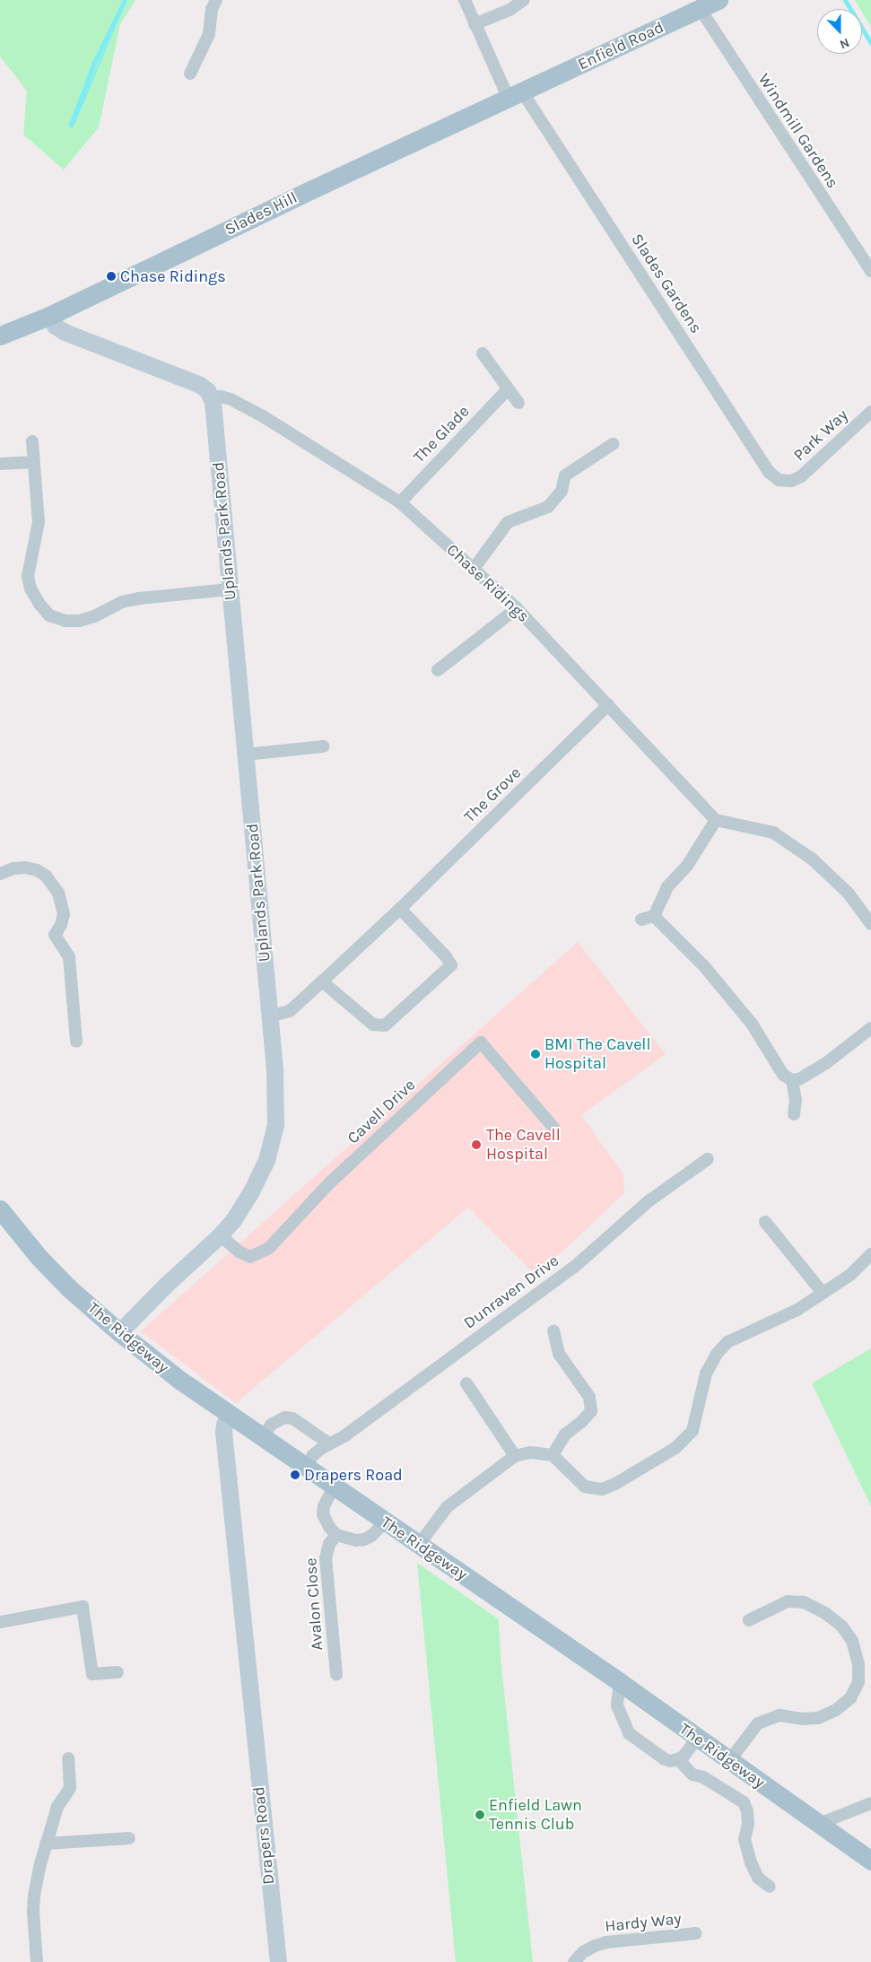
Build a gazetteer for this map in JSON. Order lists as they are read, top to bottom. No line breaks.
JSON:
{"streets":{"main road":["Enfield Road","Slades Hill","The Ridgeway"],"street":["Windmill Gardens","Slades Gardens","The Glade","Park Way","Uplands Park Road","Chase Ridings","The Grove","Cavell Drive","Dunraven Drive","Avalon Close","Drapers Road","Hardy Way"]},"crossings":[["Enfield Road","Windmill Gardens"],["Enfield Road","Slades Hill"],["Enfield Road","Slades Gardens"],["Slades Hill","Slades Gardens"],["Slades Hill","Chase Ridings"],["Slades Gardens","Park Way"],["The Glade","Chase Ridings"],["Uplands Park Road","Chase Ridings"],["Uplands Park Road","The Grove"],["Uplands Park Road","Cavell Drive"],["Uplands Park Road","The Ridgeway"],["Chase Ridings","The Grove"],["Dunraven Drive","The Ridgeway"],["The Ridgeway","Drapers Road"]],"places":["Chase Ridings","BMI The Cavell Hospital","The Cavell Hospital","Drapers Road","Enfield Lawn Tennis Club"],"north":"bottom"}
